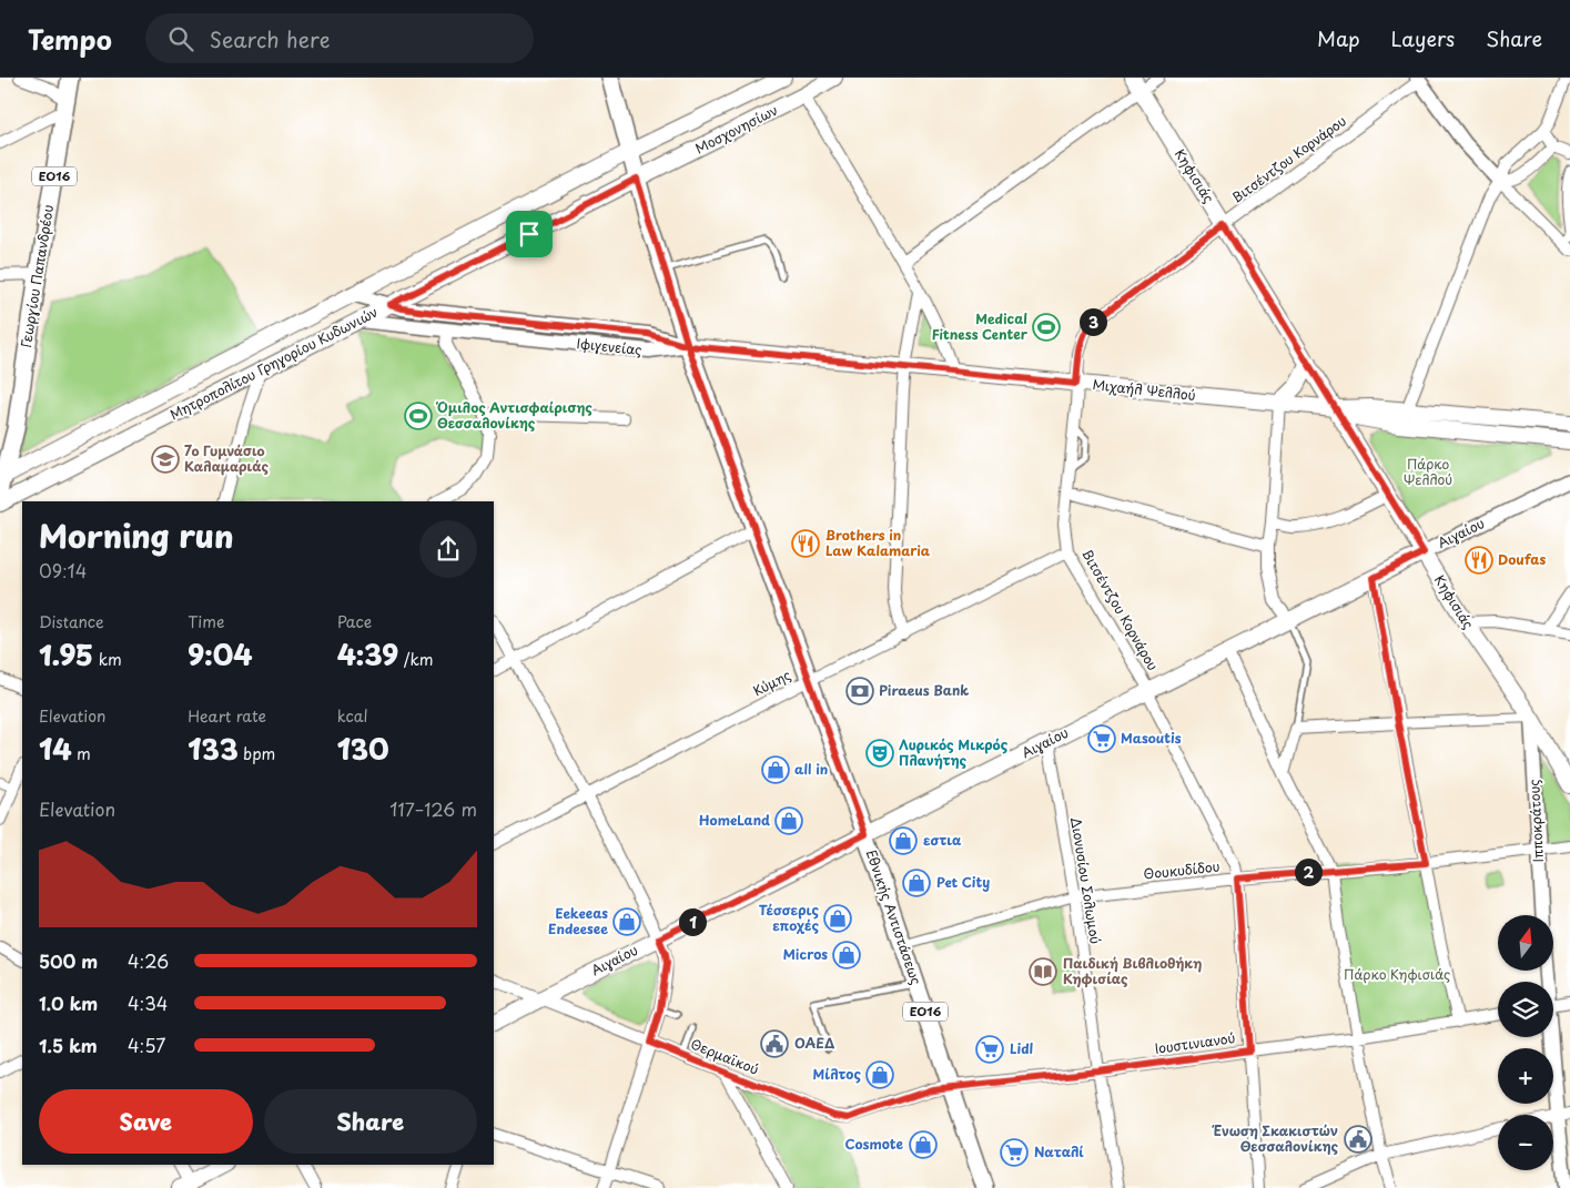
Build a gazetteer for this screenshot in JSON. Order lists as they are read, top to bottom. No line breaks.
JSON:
{"streets":{"main road":["Μοσχονησίων","ΕΟ16","Κηφισιάς","Γεωργίου Παπανδρέου","Μητροπολίτου Γρηγορίου Κυδωνιών","Μιχαήλ Ψελλού","Αιγαίου","Εθνικής Αντιστάσεως"],"street":["Βιτσέντζου Κορνάρου","Ιφιγενείας","Κύμης","Ιπποκράτους","Θουκυδίδου","Διονυσίου Σολωμού","Ιουστινιανού","Θερμαϊκού"]},"crossings":[["Μοσχονησίων","ΕΟ16"],["Μοσχονησίων","Μητροπολίτου Γρηγορίου Κυδωνιών"],["Βιτσέντζου Κορνάρου","Κηφισιάς"],["Βιτσέντζου Κορνάρου","Μιχαήλ Ψελλού"],["Βιτσέντζου Κορνάρου","Αιγαίου"],["Βιτσέντζου Κορνάρου","Κύμης"],["Βιτσέντζου Κορνάρου","Θουκυδίδου"],["Βιτσέντζου Κορνάρου","Ιουστινιανού"],["ΕΟ16","Γεωργίου Παπανδρέου"],["ΕΟ16","Ιφιγενείας"],["ΕΟ16","Μητροπολίτου Γρηγορίου Κυδωνιών"],["ΕΟ16","Μιχαήλ Ψελλού"],["ΕΟ16","Αιγαίου"],["ΕΟ16","Κύμης"],["ΕΟ16","Εθνικής Αντιστάσεως"],["Κηφισιάς","Μιχαήλ Ψελλού"],["Κηφισιάς","Αιγαίου"],["Κηφισιάς","Ιπποκράτους"],["Γεωργίου Παπανδρέου","Μητροπολίτου Γρηγορίου Κυδωνιών"],["Ιφιγενείας","Μητροπολίτου Γρηγορίου Κυδωνιών"],["Ιφιγενείας","Μιχαήλ Ψελλού"],["Αιγαίου","Διονυσίου Σολωμού"],["Αιγαίου","Εθνικής Αντιστάσεως"],["Αιγαίου","Θερμαϊκού"],["Ιπποκράτους","Θουκυδίδου"],["Θουκυδίδου","Διονυσίου Σολωμού"],["Θουκυδίδου","Εθνικής Αντιστάσεως"],["Διονυσίου Σολωμού","Ιουστινιανού"],["Εθνικής Αντιστάσεως","Ιουστινιανού"],["Εθνικής Αντιστάσεως","Θερμαϊκού"],["Ιουστινιανού","Θερμαϊκού"]],"parks":["Πάρκο Ψελλού","Πάρκο Κηφισιάς"],"places":{"sports":["Medical Fitness Center","Όμιλος Αντισφαίρισης Θεσσαλονίκης"],"school or university":["7ο Γυμνάσιο Καλαμαριάς"],"restaurant":["Brothers in Law Kalamaria","Doufas"],"bank":["Piraeus Bank"],"supermarket":["Masoutis","Lidl","Ναταλί"],"theatre":["Λυρικός Μικρός Πλανήτης"],"shop":["all in","HomeLand","εστια","Pet City","Τέσσερις εποχές","Eekeeas Endeesee","Micros","Μίλτος","Cosmote"],"library":["Παιδική Βιβλιοθήκη Κηφισίας"],"public building":["ΟΑΕΔ","Ένωση Σκακιστών Θεσσαλονίκης"]},"north":"top","page":{"header":"Tempo","search":"Search here","nav":["Map","Layers","Share"],"pins":["3","2","1"],"heading":["Morning run","09:14"],"stats":[["Distance","1.95 km"],["Time","9:04"],["Pace","4:39 /km"],["Elevation","14 m"],["Heart rate","133 bpm"],["kcal","130"]],"chart":["Elevation","117–126 m"],"map_buttons":["+","−"],"list":[{"name":"500 m","note":"4:26"},{"name":"1.0 km","note":"4:34"},{"name":"1.5 km","note":"4:57"}],"buttons":["Save","Share"]}}
